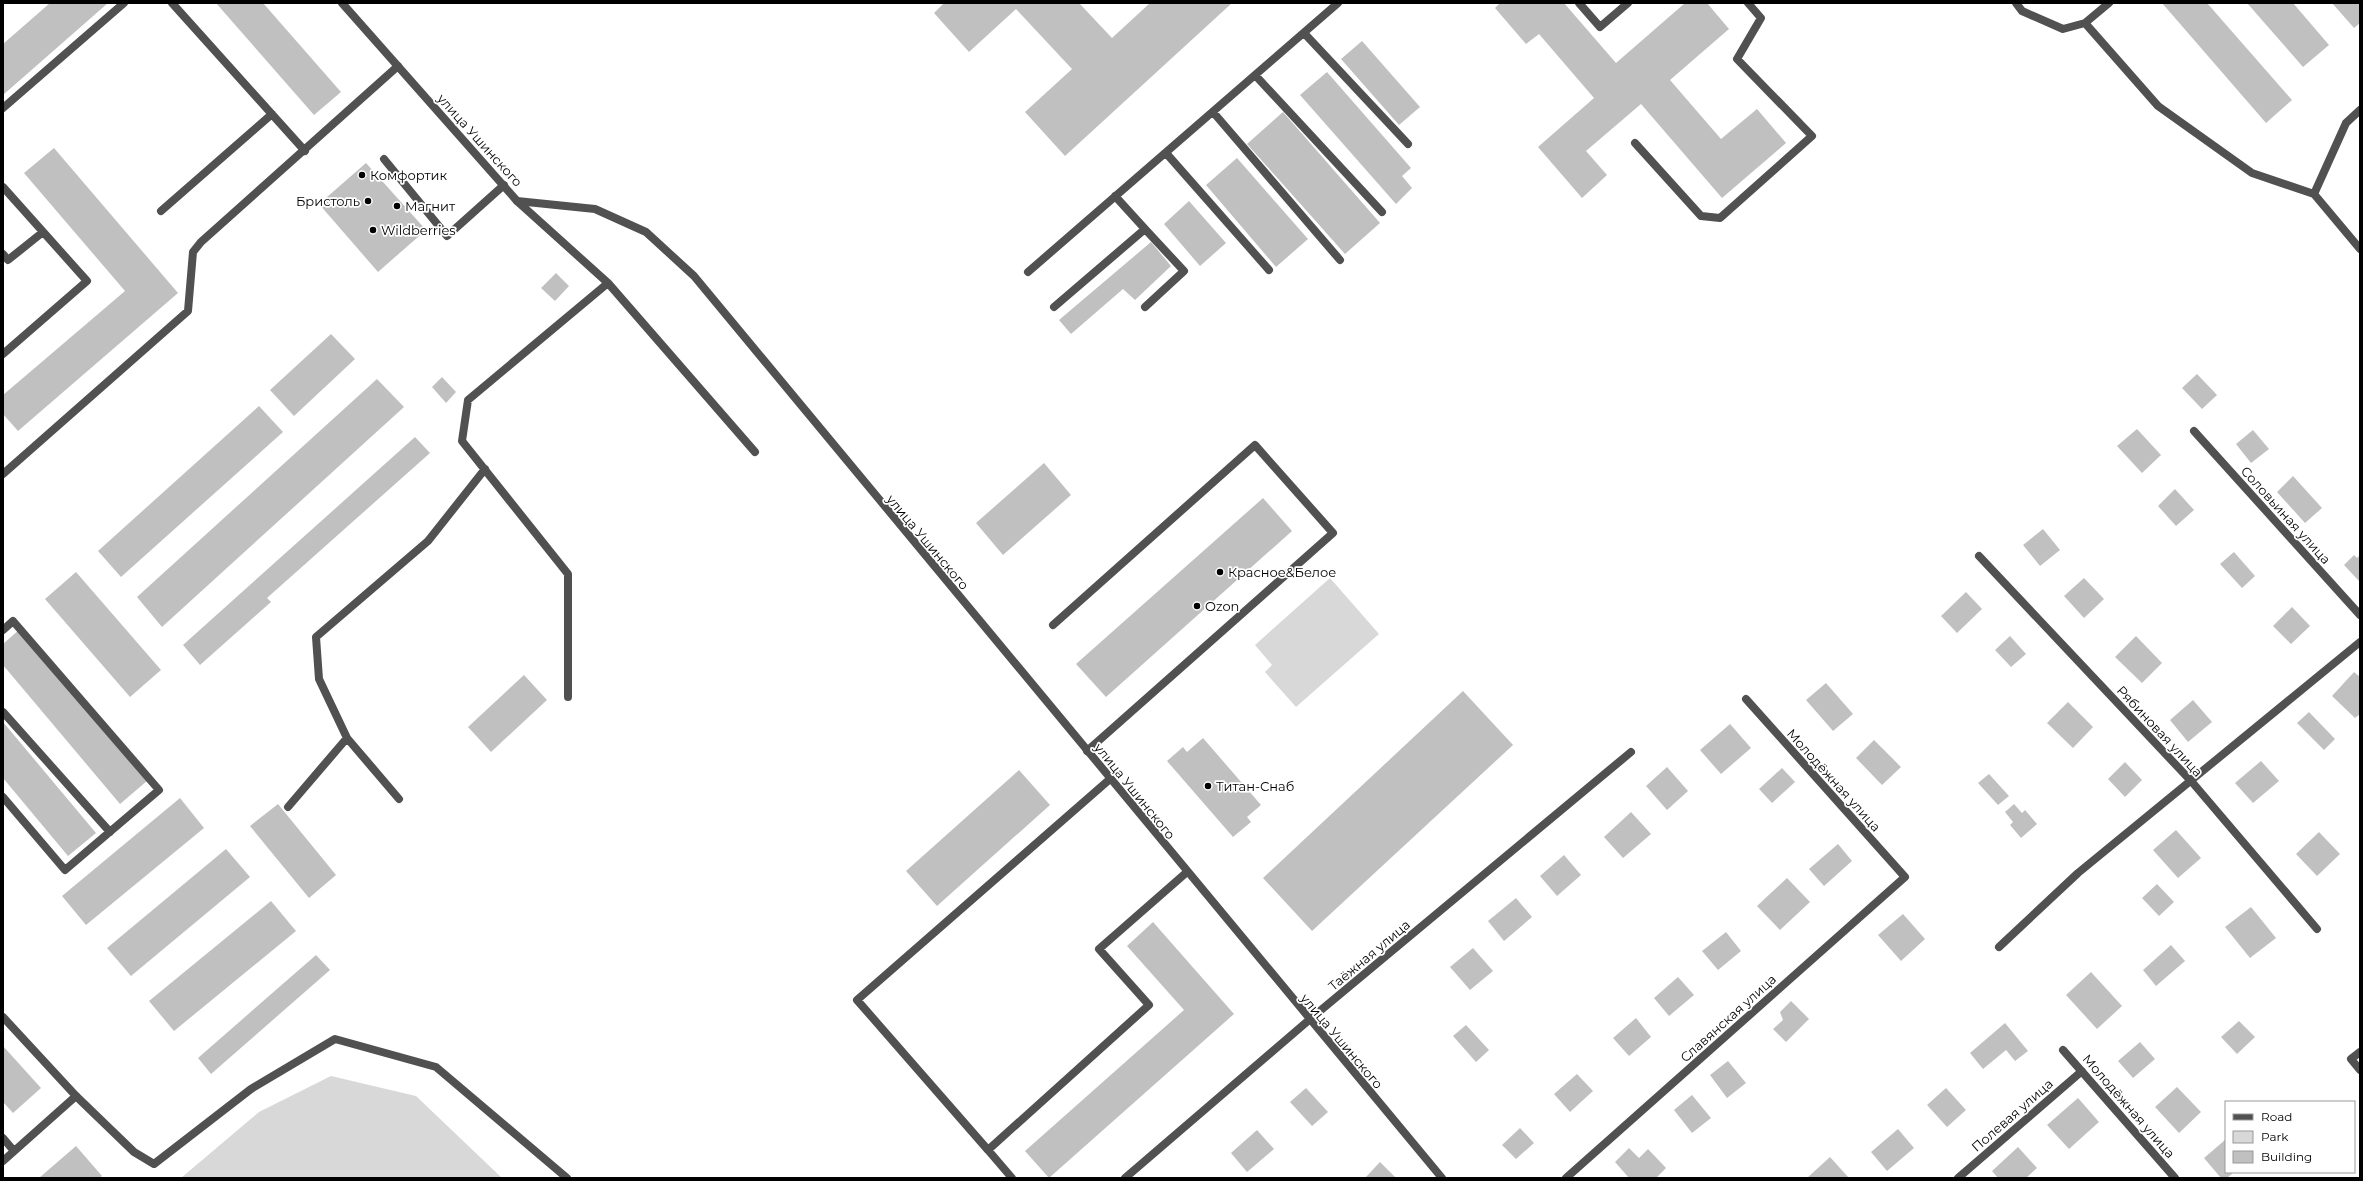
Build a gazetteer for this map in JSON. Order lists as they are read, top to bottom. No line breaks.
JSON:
{"streets":{"street":["улица Ушинского","Соловьиная улица","Рябиновая улица","Молодёжная улица","Таёжная улица","Славянская улица","Полевая улица"]},"crossings":[["улица Ушинского","Таёжная улица"],["Молодёжная улица","Славянская улица"],["Молодёжная улица","Полевая улица"]],"places":["Комфортик","Бристоль","Магнит","Wildberries","Красное&Белое","Ozon","Титан-Снаб"],"legend":["Road","Park","Building"]}
